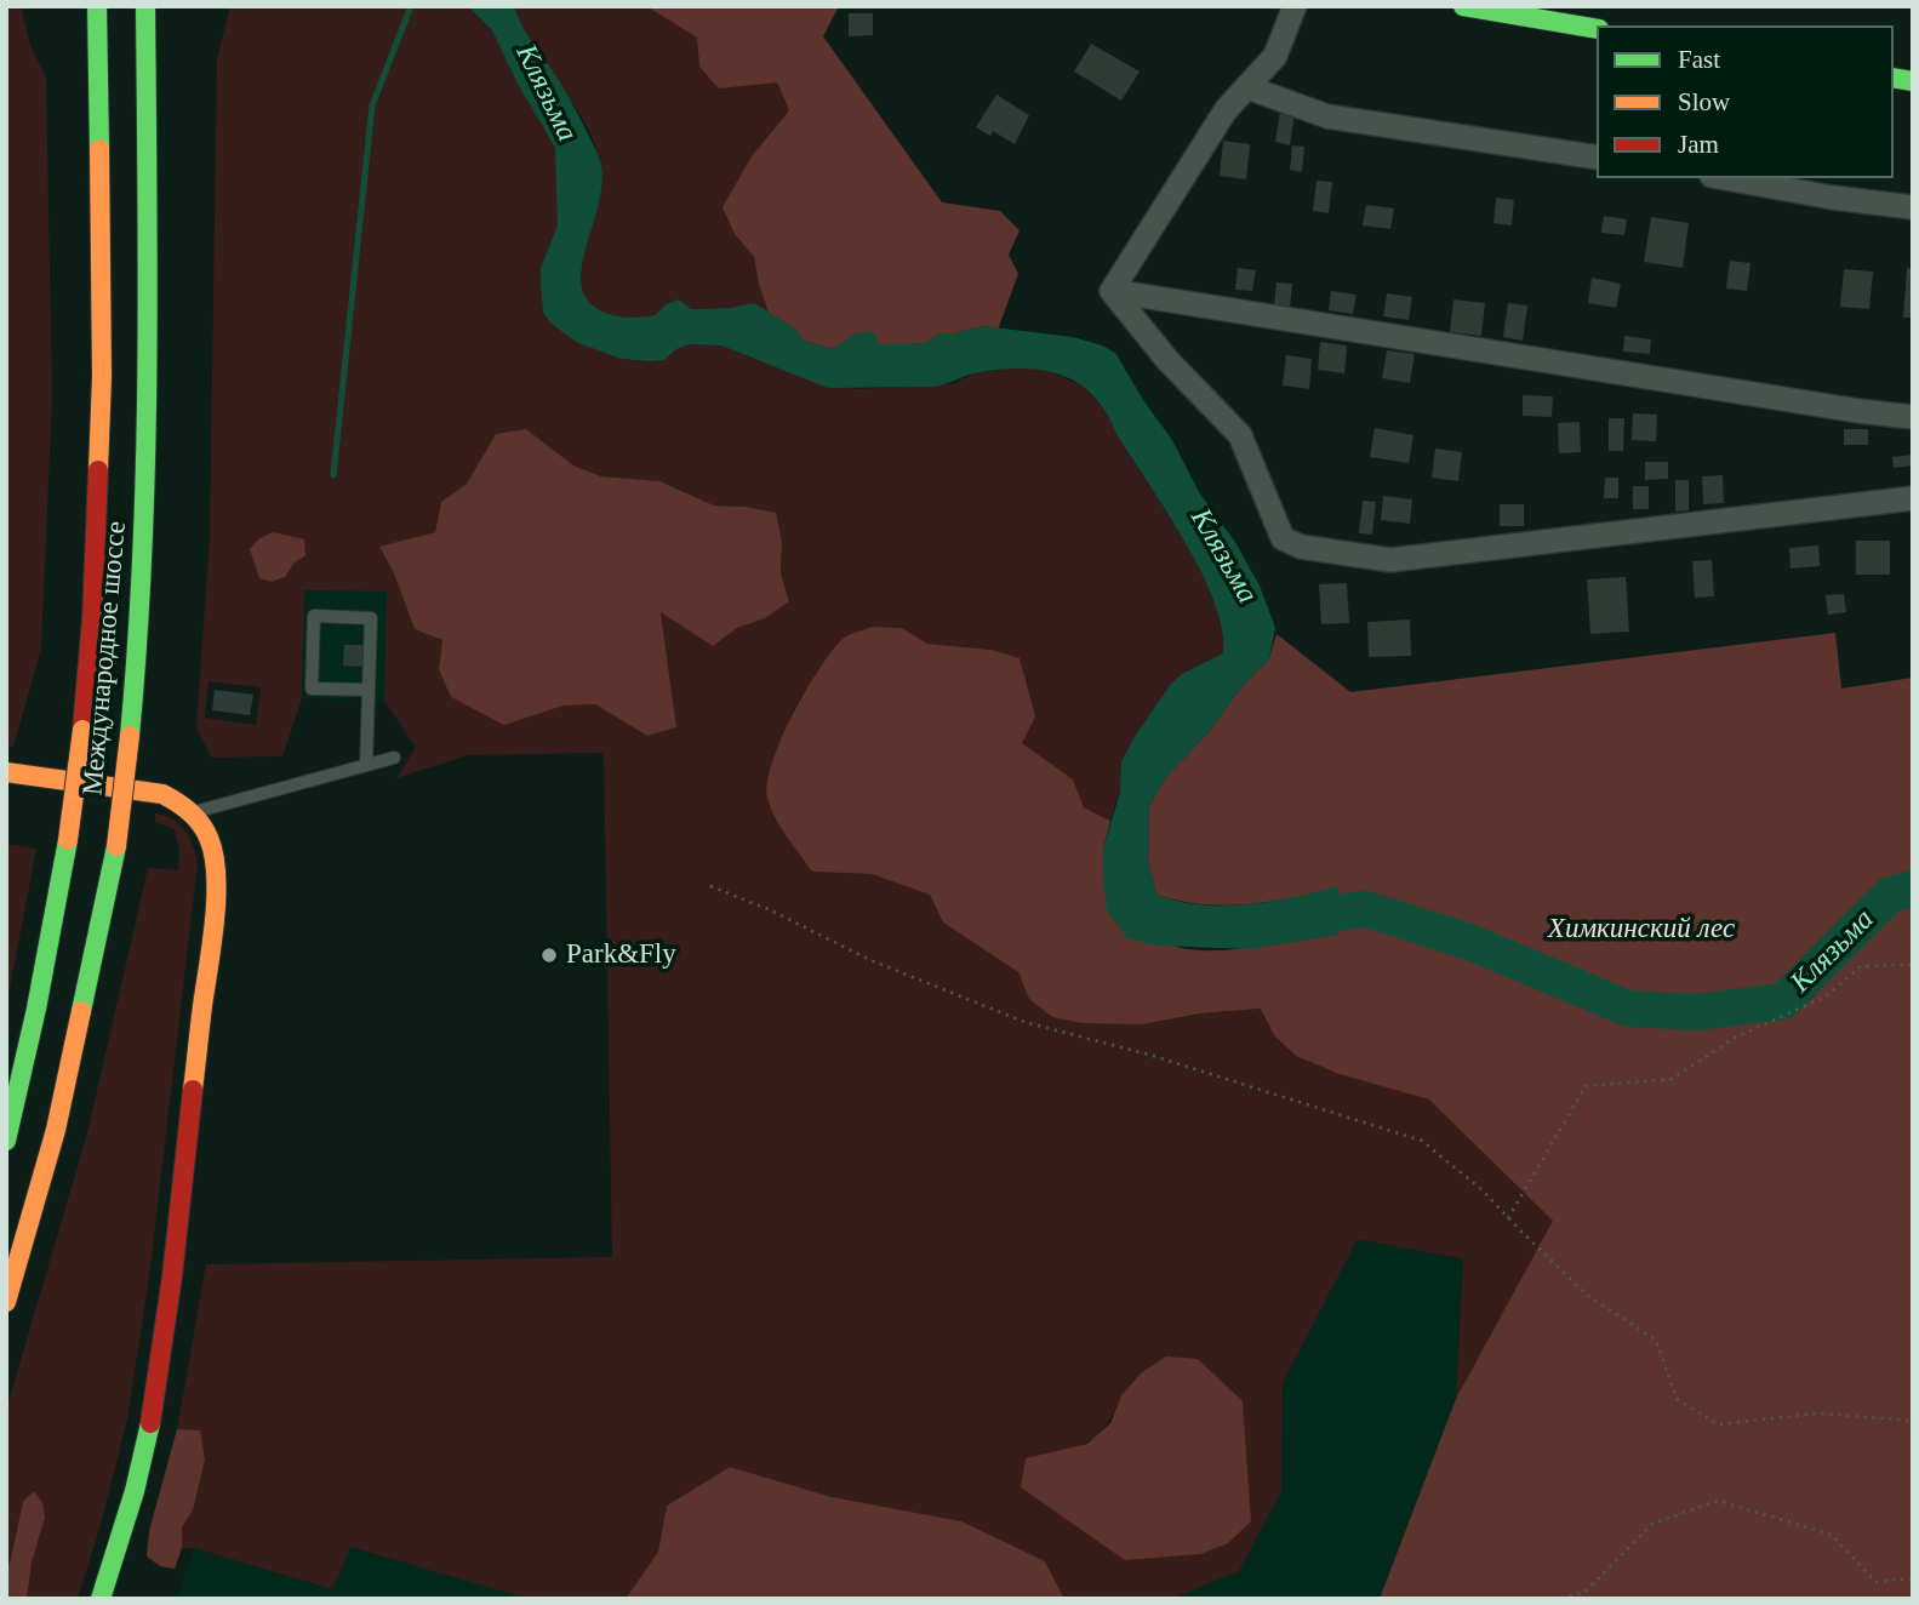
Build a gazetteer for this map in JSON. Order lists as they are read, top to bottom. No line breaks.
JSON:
{"streets":{"main road":["Международное шоссе"]},"water":["Клязьма"],"parks":["Химкинский лес"],"places":["Park&Fly"],"legend":["Fast","Slow","Jam"]}
